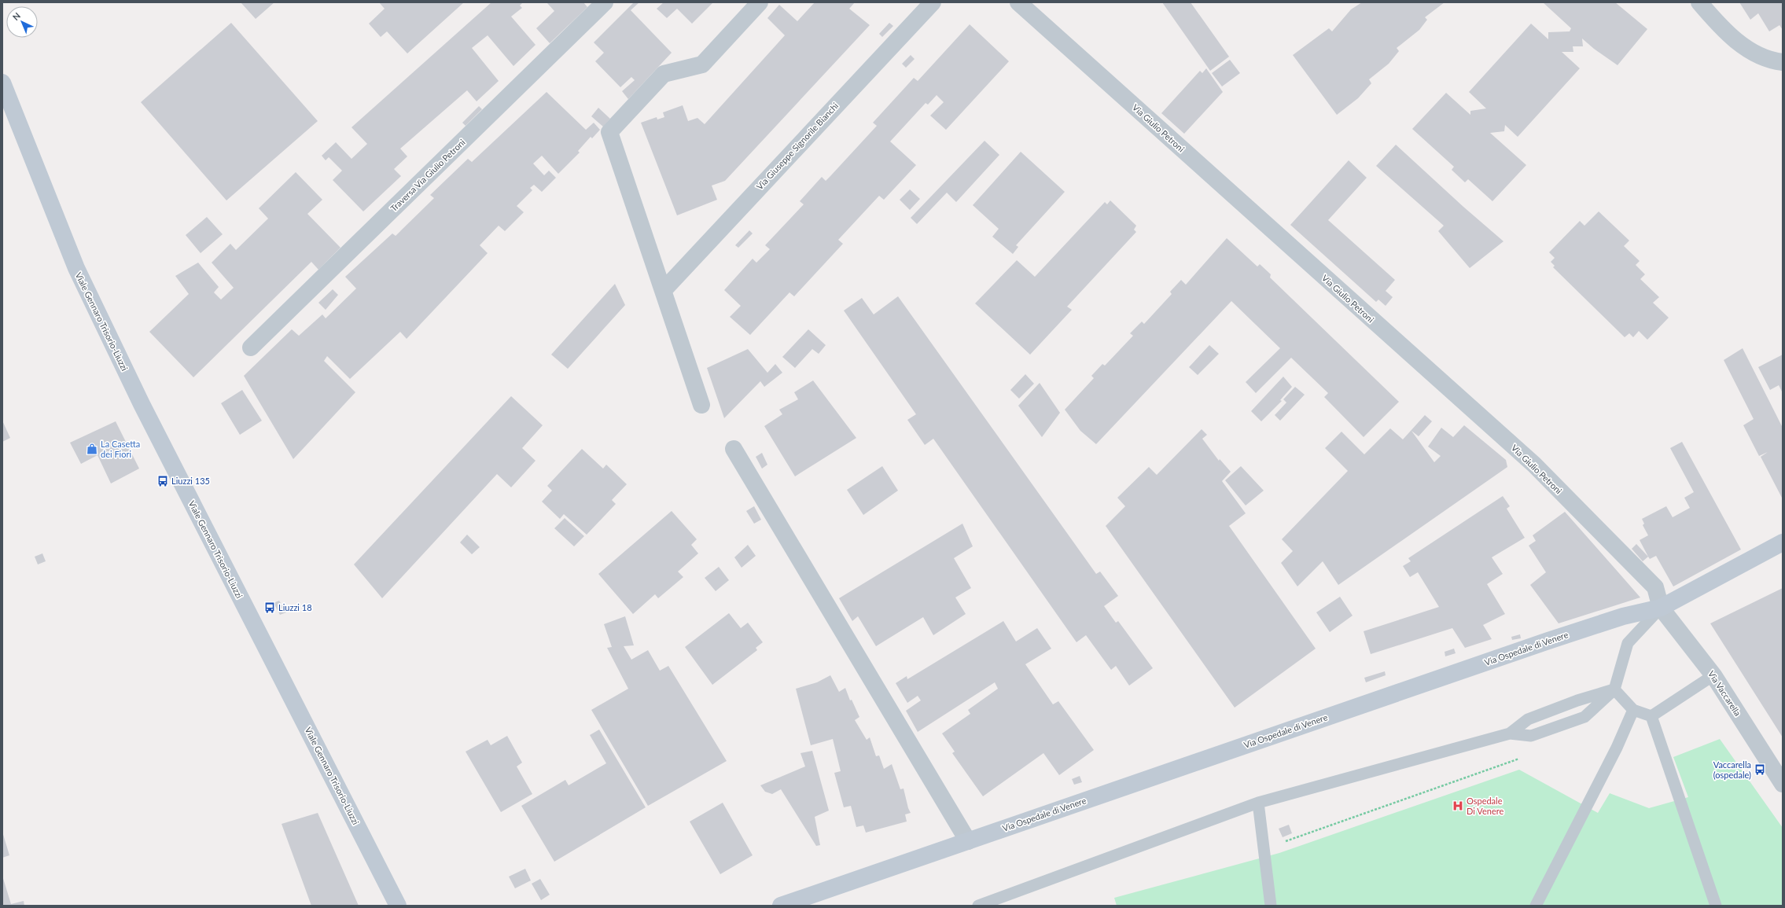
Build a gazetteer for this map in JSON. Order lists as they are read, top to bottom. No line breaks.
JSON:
{"streets":{"street":["Via Giulio Petroni","Via Giuseppe Signorile Bianchi","Traversa Via Giulio Petroni","Viale Gennaro Trisorio-Liuzzi","Via Ospedale di Venere","Via Vaccarella"]},"crossings":[["Via Giulio Petroni","Via Ospedale di Venere"],["Via Giulio Petroni","Via Vaccarella"],["Via Ospedale di Venere","Via Vaccarella"]],"places":{"shop":["La Casetta dei Fiori"],"bus stop":["Liuzzi 135","Liuzzi 18","Vaccarella (ospedale)"],"hospital":["Ospedale Di Venere"]},"north":"top left"}
